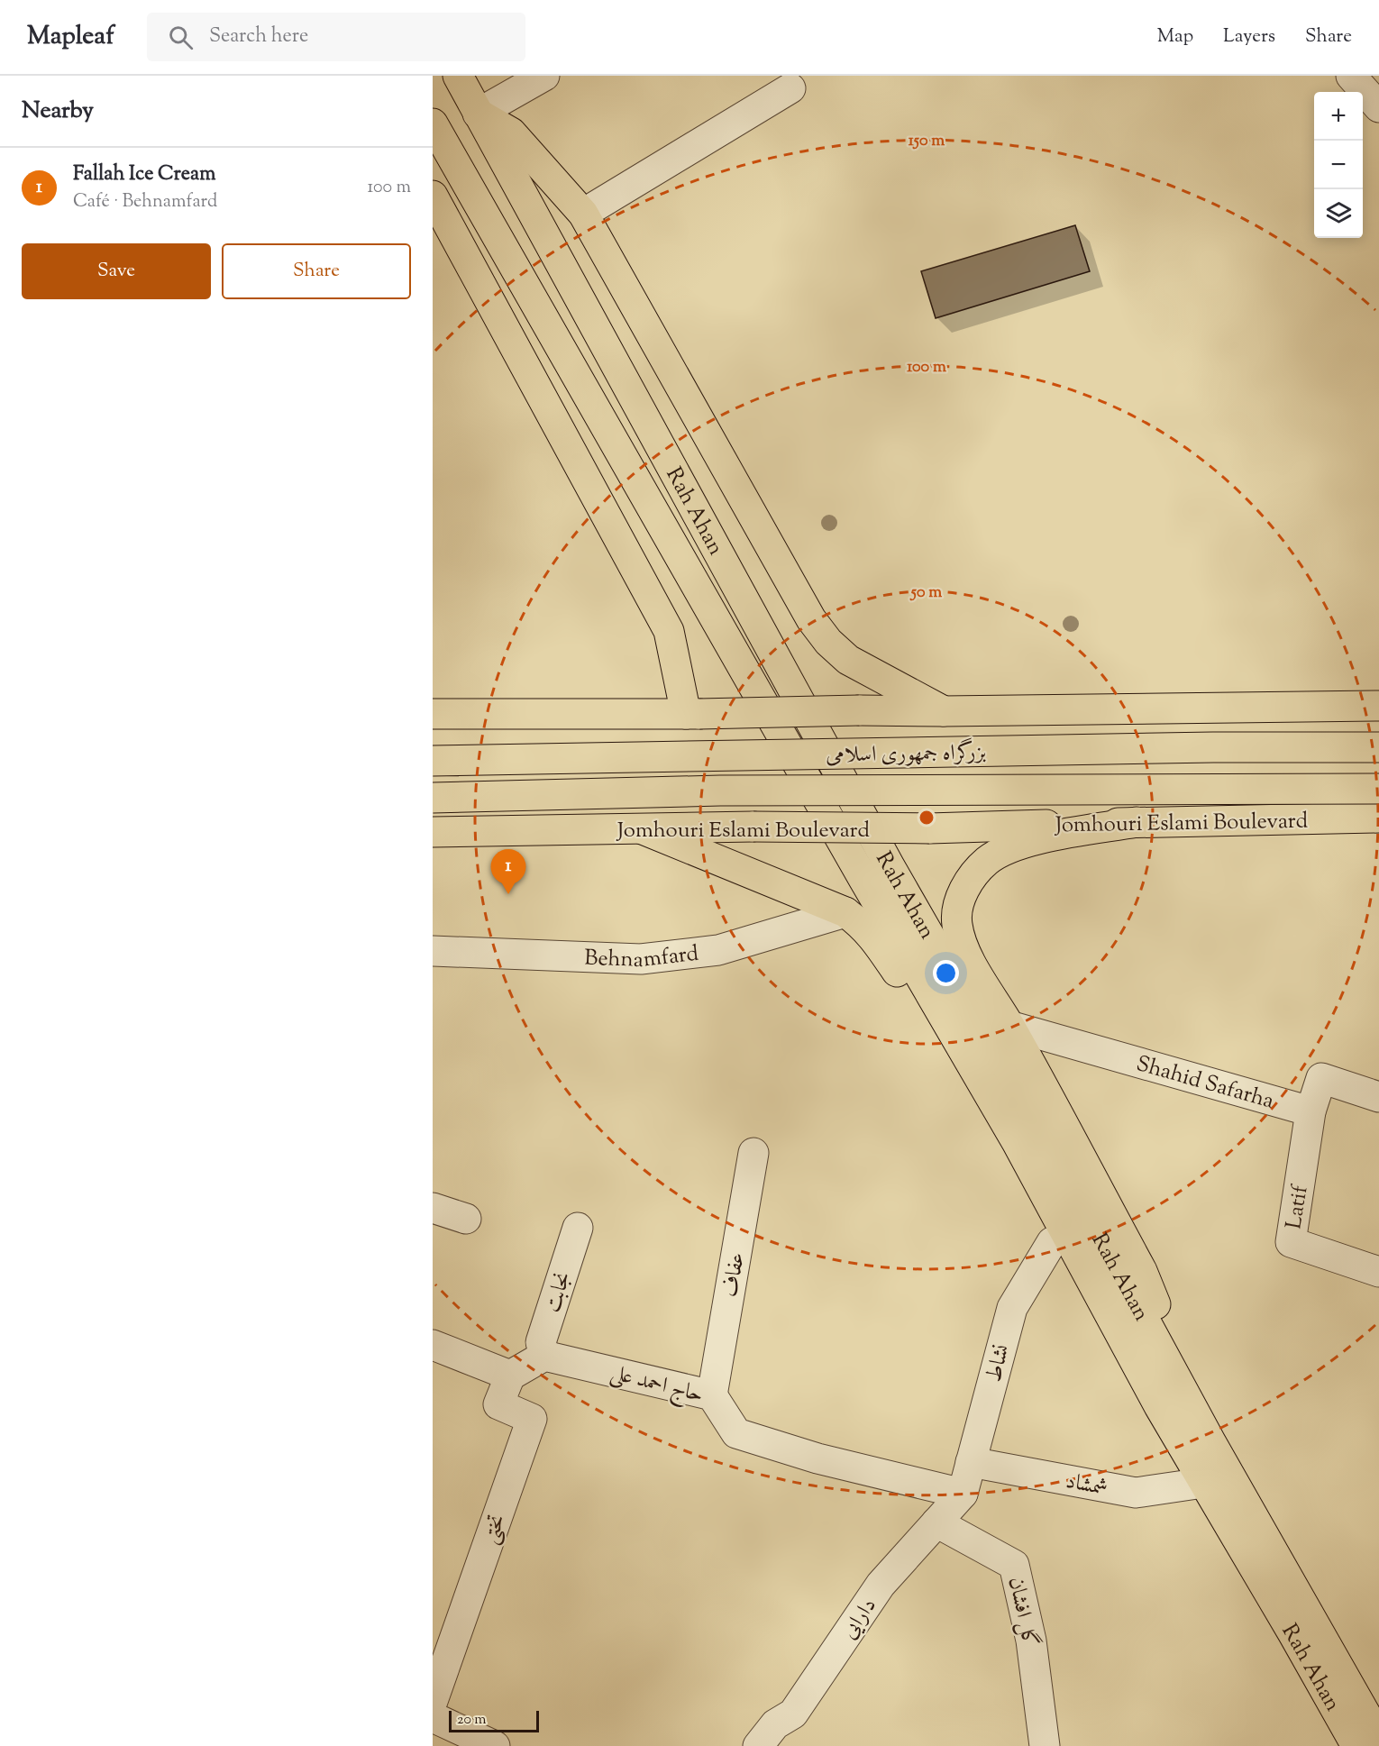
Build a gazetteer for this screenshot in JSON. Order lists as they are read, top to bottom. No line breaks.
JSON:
{"streets":{"main road":["Rah Ahan","بزرگراه جمهوری اسلامی","Jomhouri Eslami Boulevard"],"street":["Behnamfard","Shahid Safarha","Latif","عفاف","نجابت","نشاط","حاج احمد علی","شمشاد","تختی","گل افشان","دارایی"]},"crossings":[["Rah Ahan","شمشاد"],["Shahid Safarha","Latif"],["عفاف","حاج احمد علی"],["نجابت","حاج احمد علی"],["نشاط","حاج احمد علی"],["نشاط","شمشاد"],["نشاط","دارایی"],["حاج احمد علی","دارایی"],["گل افشان","دارایی"]],"scale_bar":"20 m","page":{"header":"Mapleaf","search":"Search here","nav":["Map","Layers","Share"],"heading":"Nearby","map_buttons":["+","−"],"list":[{"mark":"1","name":"Fallah Ice Cream","note":"Café · Behnamfard","value":"100 m"}],"buttons":["Save","Share"],"pins":"1","scale":"20 m"},"rings":["150 m","100 m","50 m"]}
